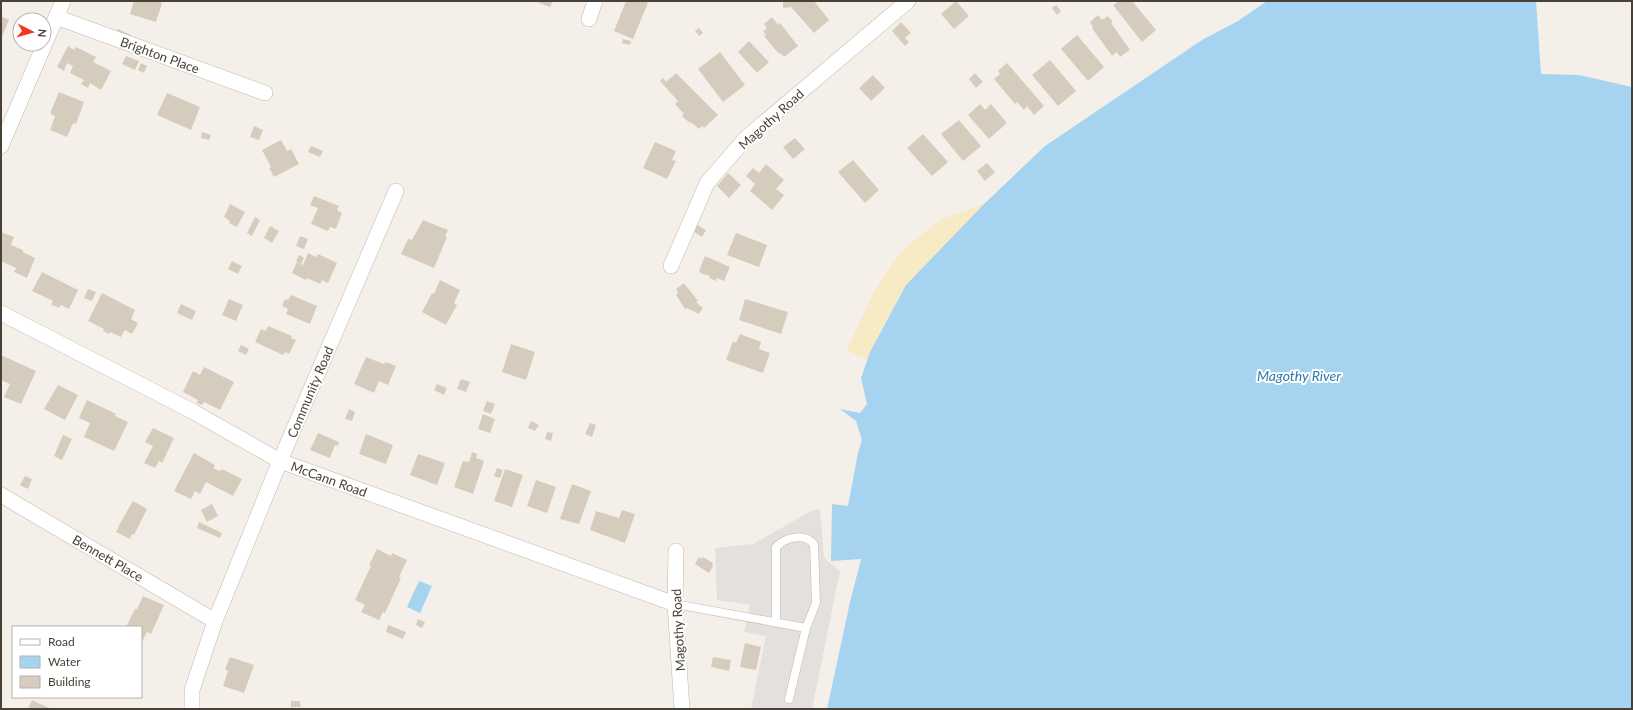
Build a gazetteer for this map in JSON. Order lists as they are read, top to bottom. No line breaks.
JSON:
{"streets":{"street":["Brighton Place","Magothy Road","Community Road","McCann Road","Bennett Place"]},"crossings":[["Magothy Road","McCann Road"],["Community Road","McCann Road"],["Community Road","Bennett Place"]],"water":["Magothy River"],"legend":["Road","Water","Building"],"north":"right"}
